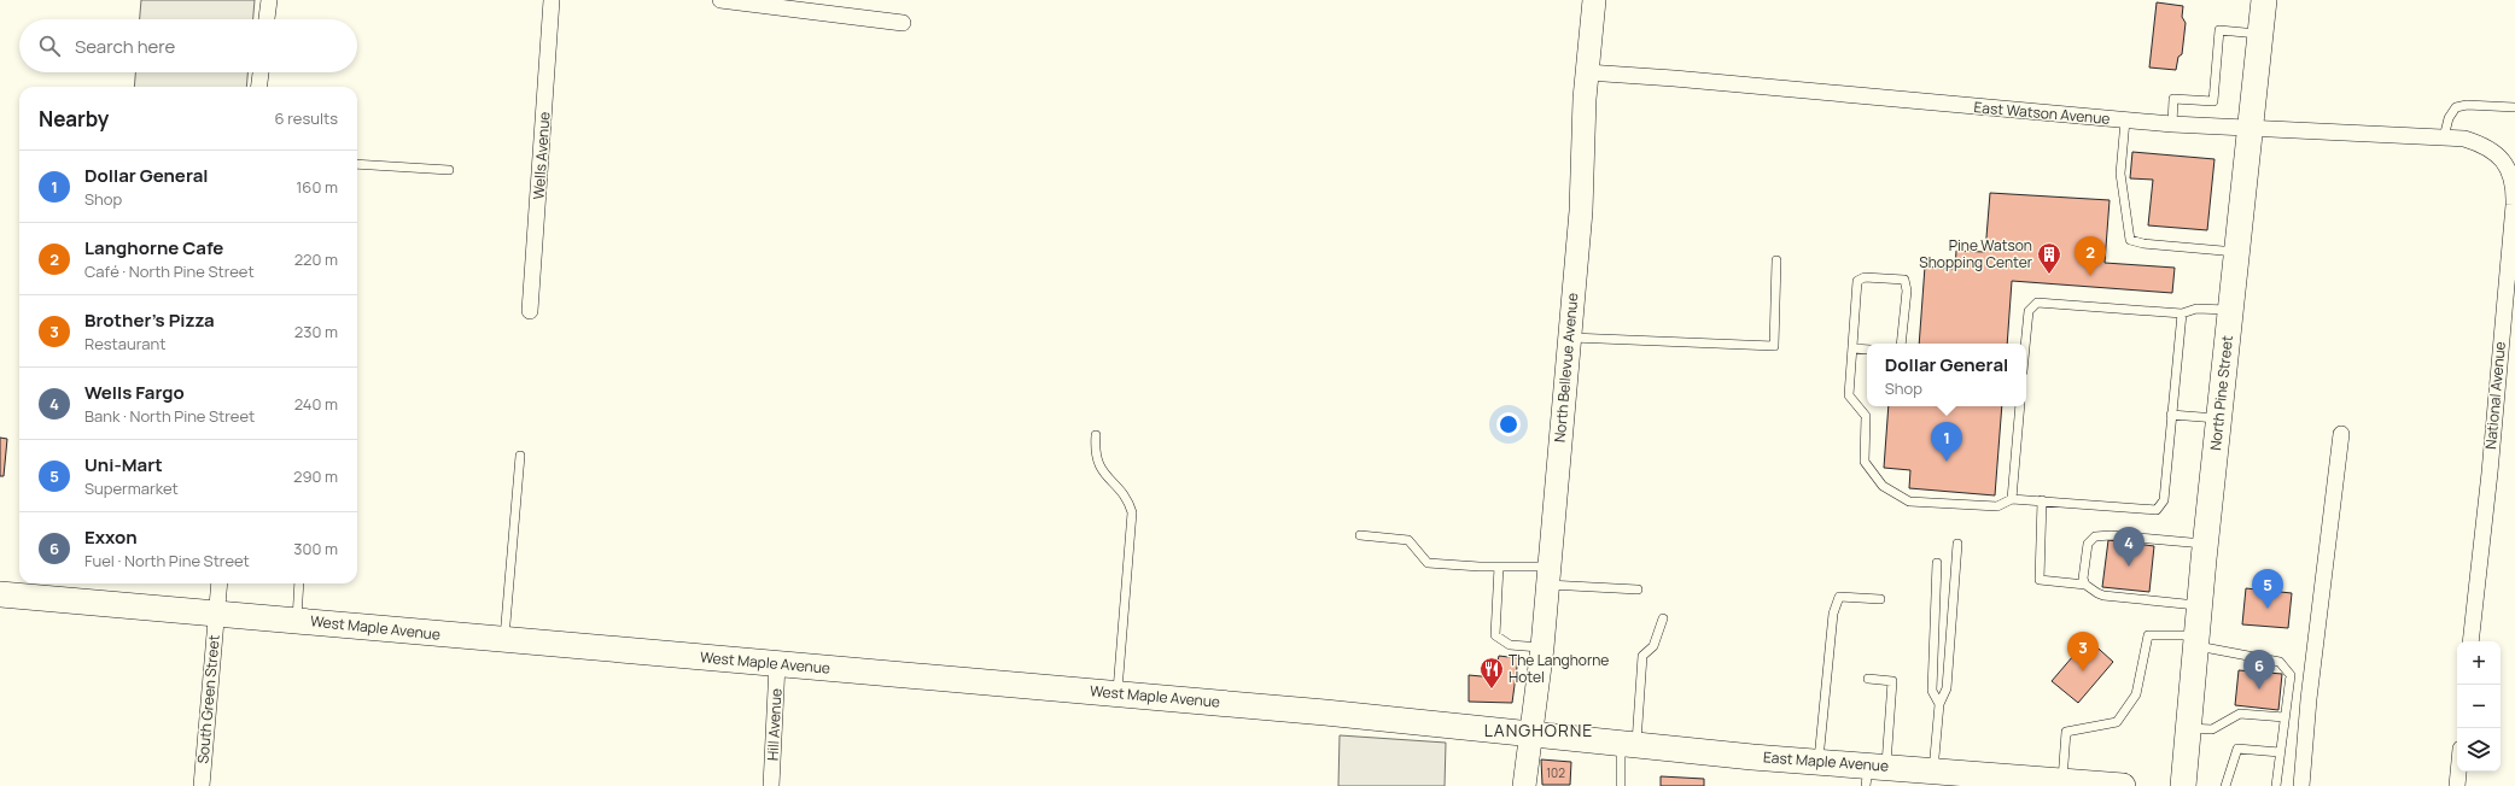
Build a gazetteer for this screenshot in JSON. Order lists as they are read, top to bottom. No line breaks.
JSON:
{"streets":{"main road":["North Pine Street","West Maple Avenue","East Maple Avenue"],"street":["East Watson Avenue","Wells Avenue","North Bellevue Avenue","National Avenue","South Green Street","Hill Avenue"]},"crossings":[["East Watson Avenue","North Bellevue Avenue"],["East Watson Avenue","North Pine Street"],["East Watson Avenue","National Avenue"],["North Bellevue Avenue","West Maple Avenue"],["North Bellevue Avenue","East Maple Avenue"],["West Maple Avenue","South Green Street"],["West Maple Avenue","Hill Avenue"],["West Maple Avenue","East Maple Avenue"]],"districts":["LANGHORNE"],"places":{"building":["Pine Watson Shopping Center"],"restaurant":["The Langhorne Hotel"]},"house_numbers":["102"],"page":{"search":"Search here","heading":["Nearby","6 results"],"list":[{"mark":"1","name":"Dollar General","note":"Shop","value":"160 m"},{"mark":"2","name":"Langhorne Cafe","note":"Café · North Pine Street","value":"220 m"},{"mark":"3","name":"Brother’s Pizza","note":"Restaurant","value":"230 m"},{"mark":"4","name":"Wells Fargo","note":"Bank · North Pine Street","value":"240 m"},{"mark":"5","name":"Uni-Mart","note":"Supermarket","value":"290 m"},{"mark":"6","name":"Exxon","note":"Fuel · North Pine Street","value":"300 m"}],"pins":["2","1","4","5","3","6"],"popup":["Dollar General","Shop"],"map_buttons":["+","−"]}}
